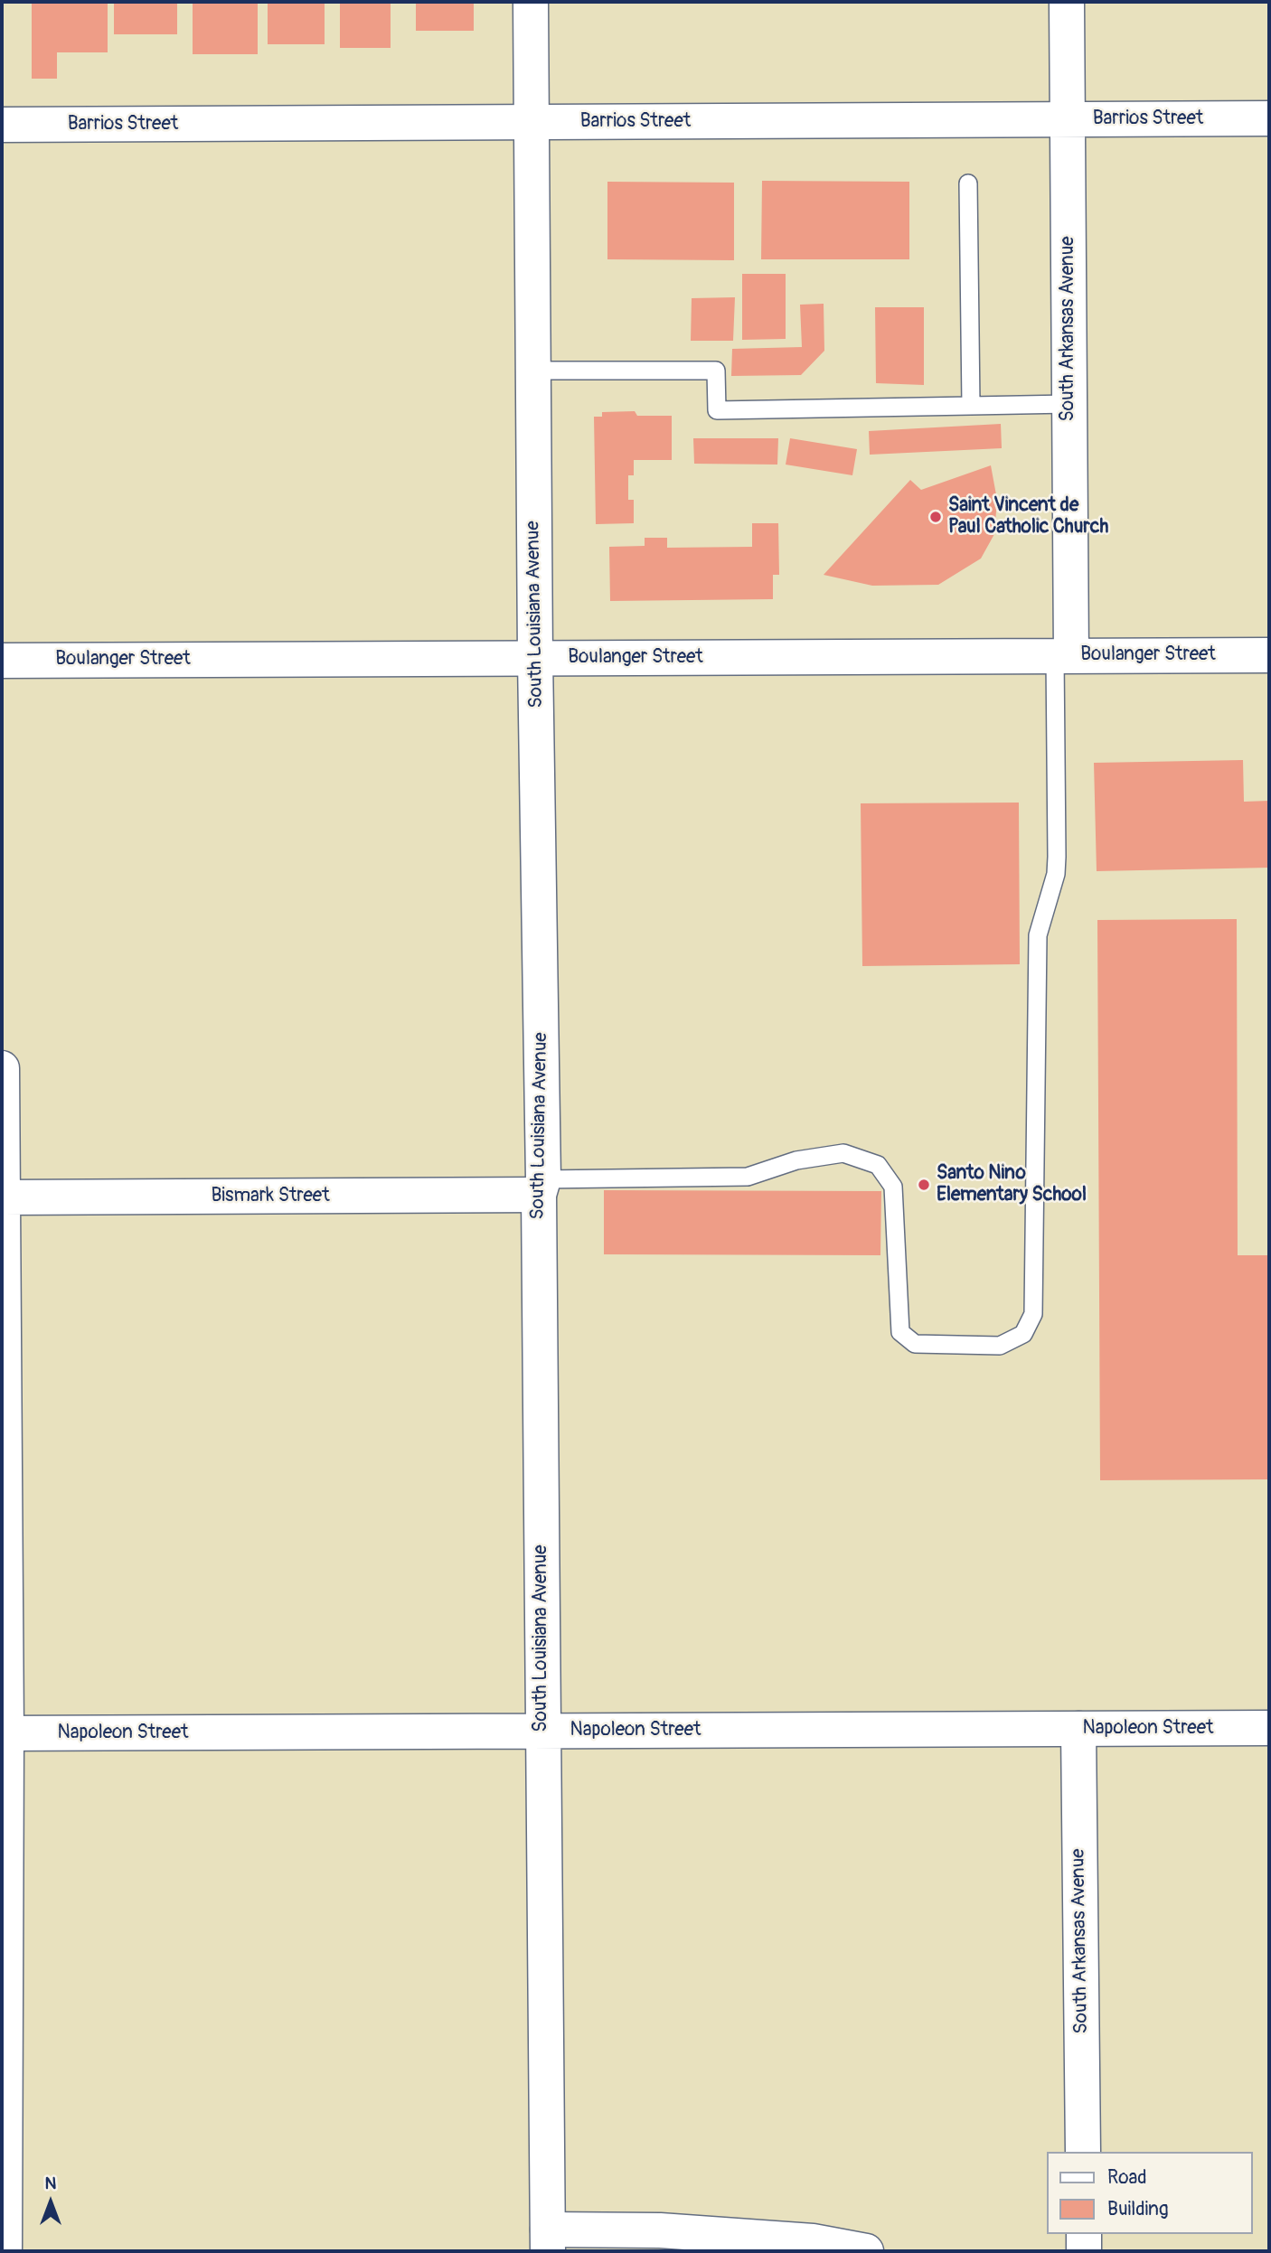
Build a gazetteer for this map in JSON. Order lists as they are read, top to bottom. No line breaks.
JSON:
{"streets":{"street":["Barrios Street","South Arkansas Avenue","South Louisiana Avenue","Boulanger Street","Bismark Street","Napoleon Street"]},"crossings":[["Barrios Street","South Arkansas Avenue"],["Barrios Street","South Louisiana Avenue"],["South Arkansas Avenue","Boulanger Street"],["South Arkansas Avenue","Napoleon Street"],["South Louisiana Avenue","Boulanger Street"],["South Louisiana Avenue","Bismark Street"],["South Louisiana Avenue","Napoleon Street"]],"places":["Saint Vincent de Paul Catholic Church","Santo Nino Elementary School"],"legend":["Road","Building"],"north":"top"}
